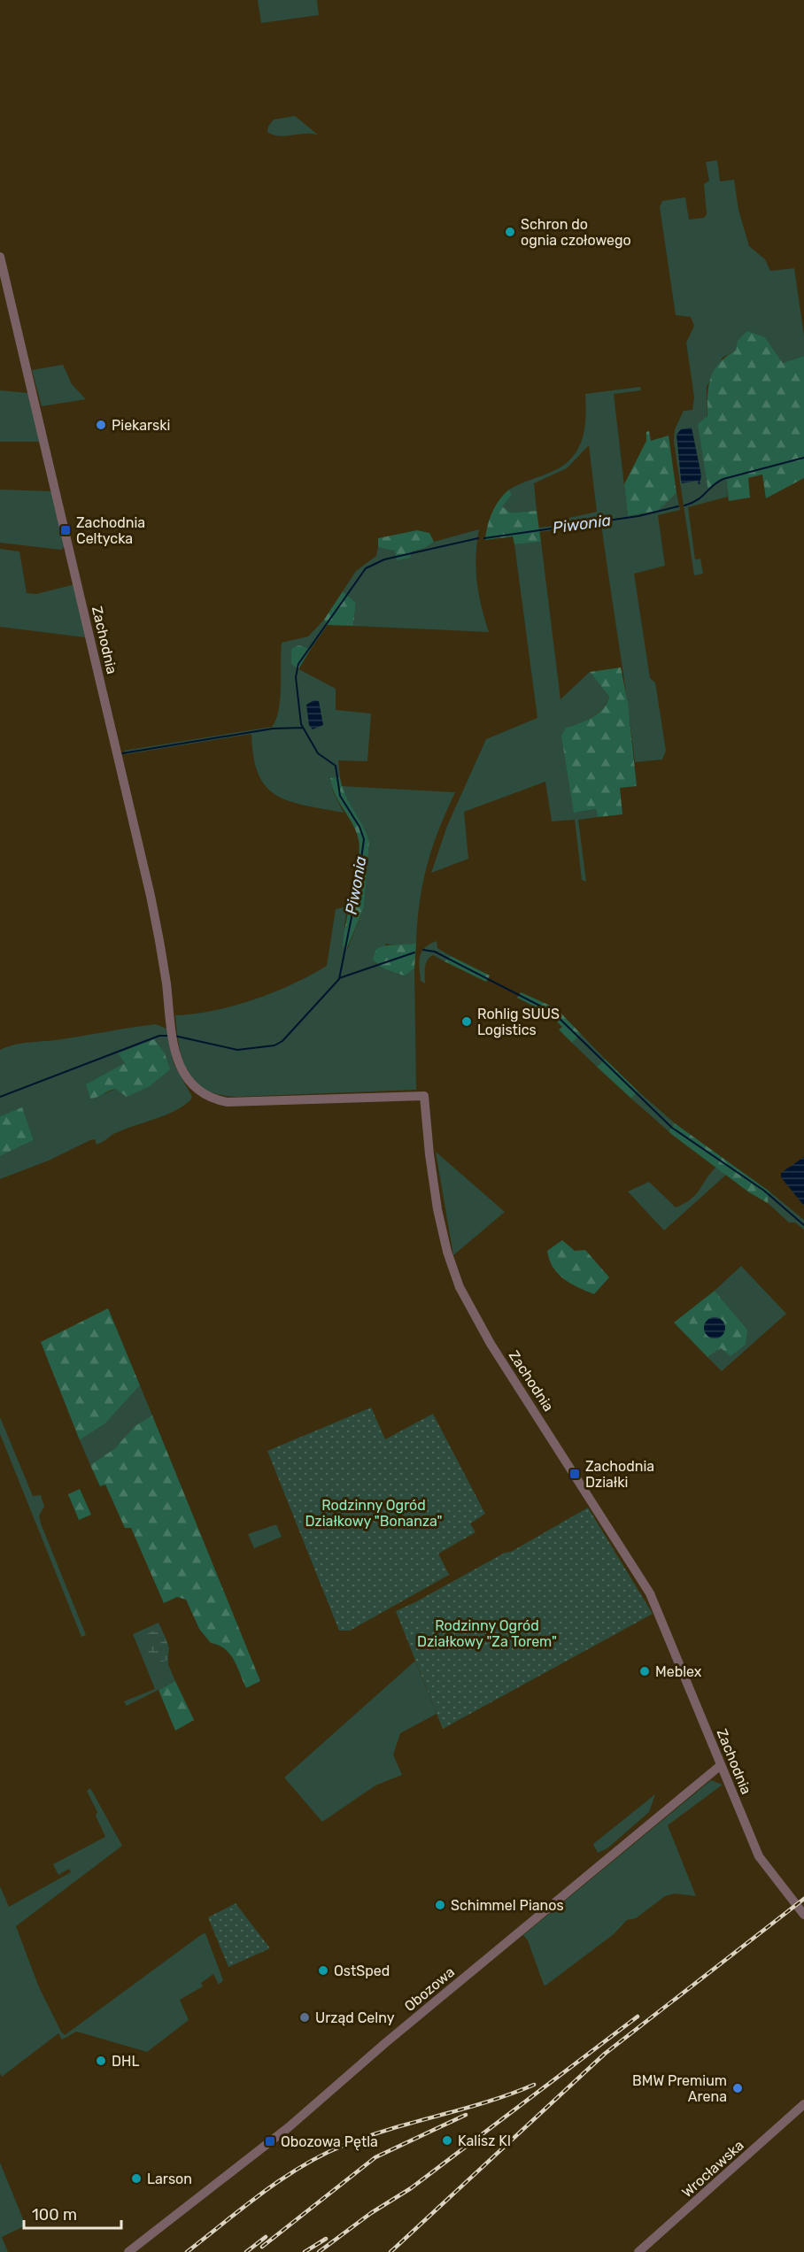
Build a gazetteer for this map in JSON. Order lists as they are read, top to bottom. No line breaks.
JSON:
{"streets":{"street":["Zachodnia","Obozowa","Wrocławska"]},"crossings":[["Zachodnia","Obozowa"]],"water":["Piwonia"],"parks":["Rodzinny Ogród Działkowy \"Bonanza\"","Rodzinny Ogród Działkowy \"Za Torem\""],"places":{"other":["Schron do ognia czołowego","Piekarski","Rohlig SUUS Logistics","Meblex","Schimmel Pianos","OstSped","Urząd Celny","DHL","BMW Premium Arena","Kalisz Kl","Larson"],"transit":["Zachodnia Celtycka","Zachodnia Działki","Obozowa Pętla"]},"scale_bar":"100 m"}
